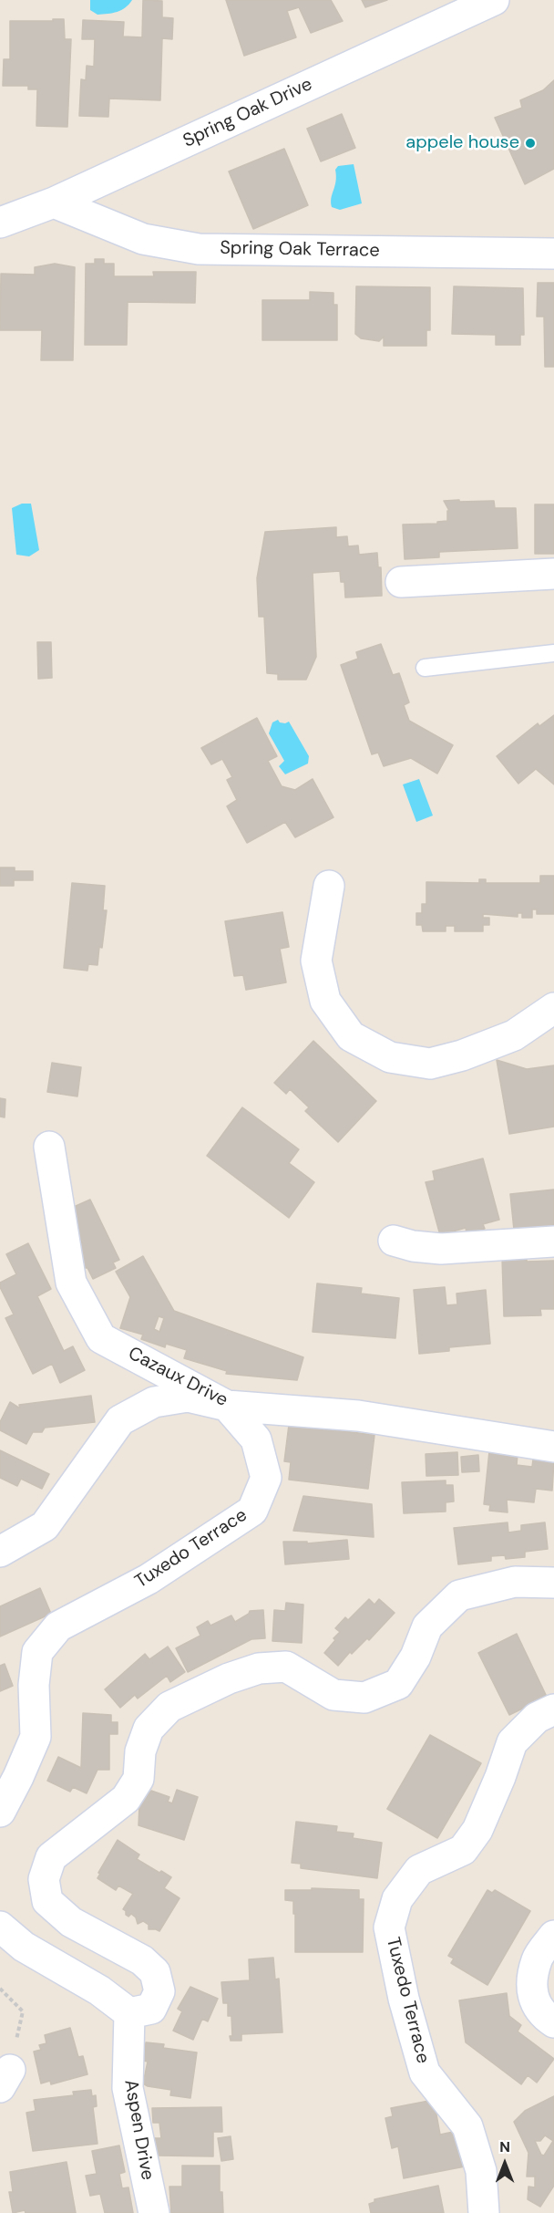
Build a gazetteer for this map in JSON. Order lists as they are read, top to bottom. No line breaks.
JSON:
{"streets":{"street":["Spring Oak Drive","Spring Oak Terrace","Cazaux Drive","Tuxedo Terrace","Aspen Drive"]},"crossings":[["Spring Oak Drive","Spring Oak Terrace"],["Cazaux Drive","Tuxedo Terrace"]],"places":["appele house"],"north":"top"}
